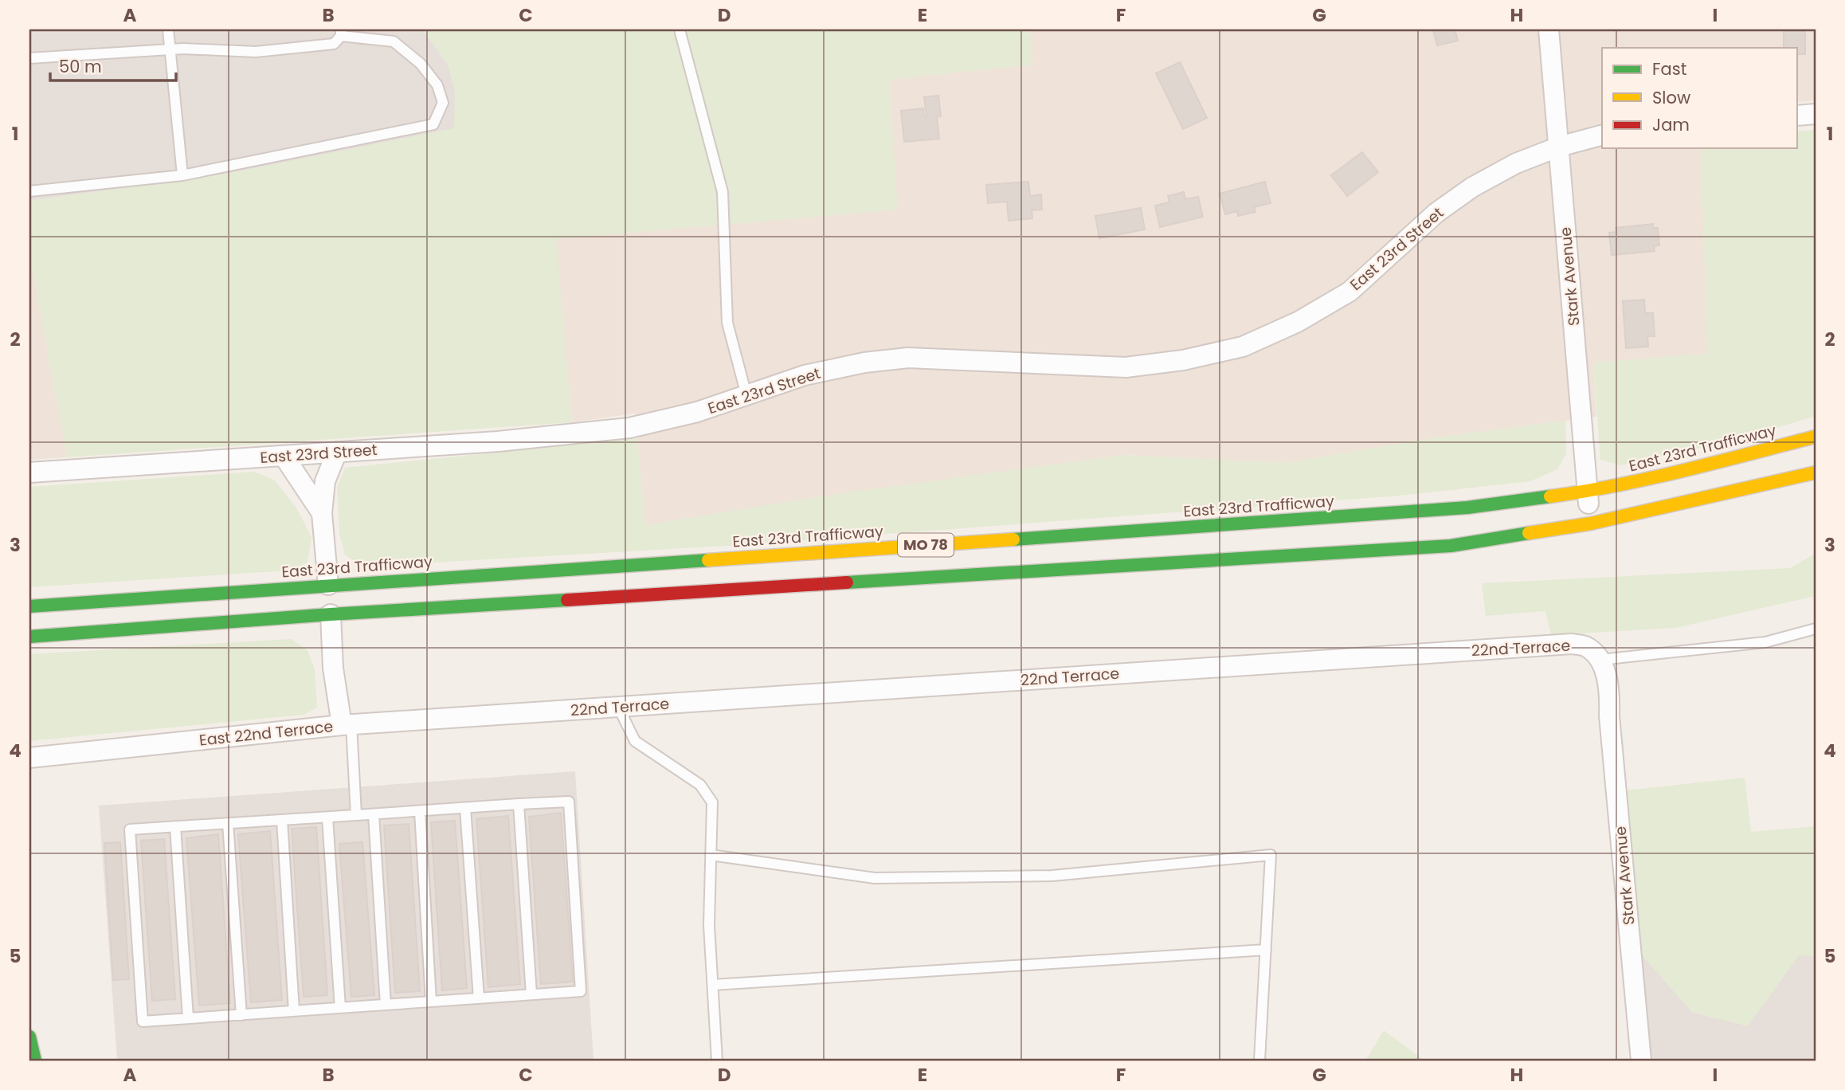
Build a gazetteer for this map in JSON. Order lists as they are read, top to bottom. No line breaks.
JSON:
{"streets":{"main road":["East 23rd Trafficway","MO 78"],"street":["East 23rd Street","Stark Avenue","22nd Terrace","East 22nd Terrace"]},"crossings":[["East 23rd Street","Stark Avenue"],["Stark Avenue","East 23rd Trafficway"],["Stark Avenue","MO 78"],["Stark Avenue","22nd Terrace"],["22nd Terrace","East 22nd Terrace"]],"legend":["Fast","Slow","Jam"],"scale_bar":"50 m","grid":{"columns":["A","B","C","D","E","F","G","H","I"],"rows":["1","2","3","4","5"]}}
